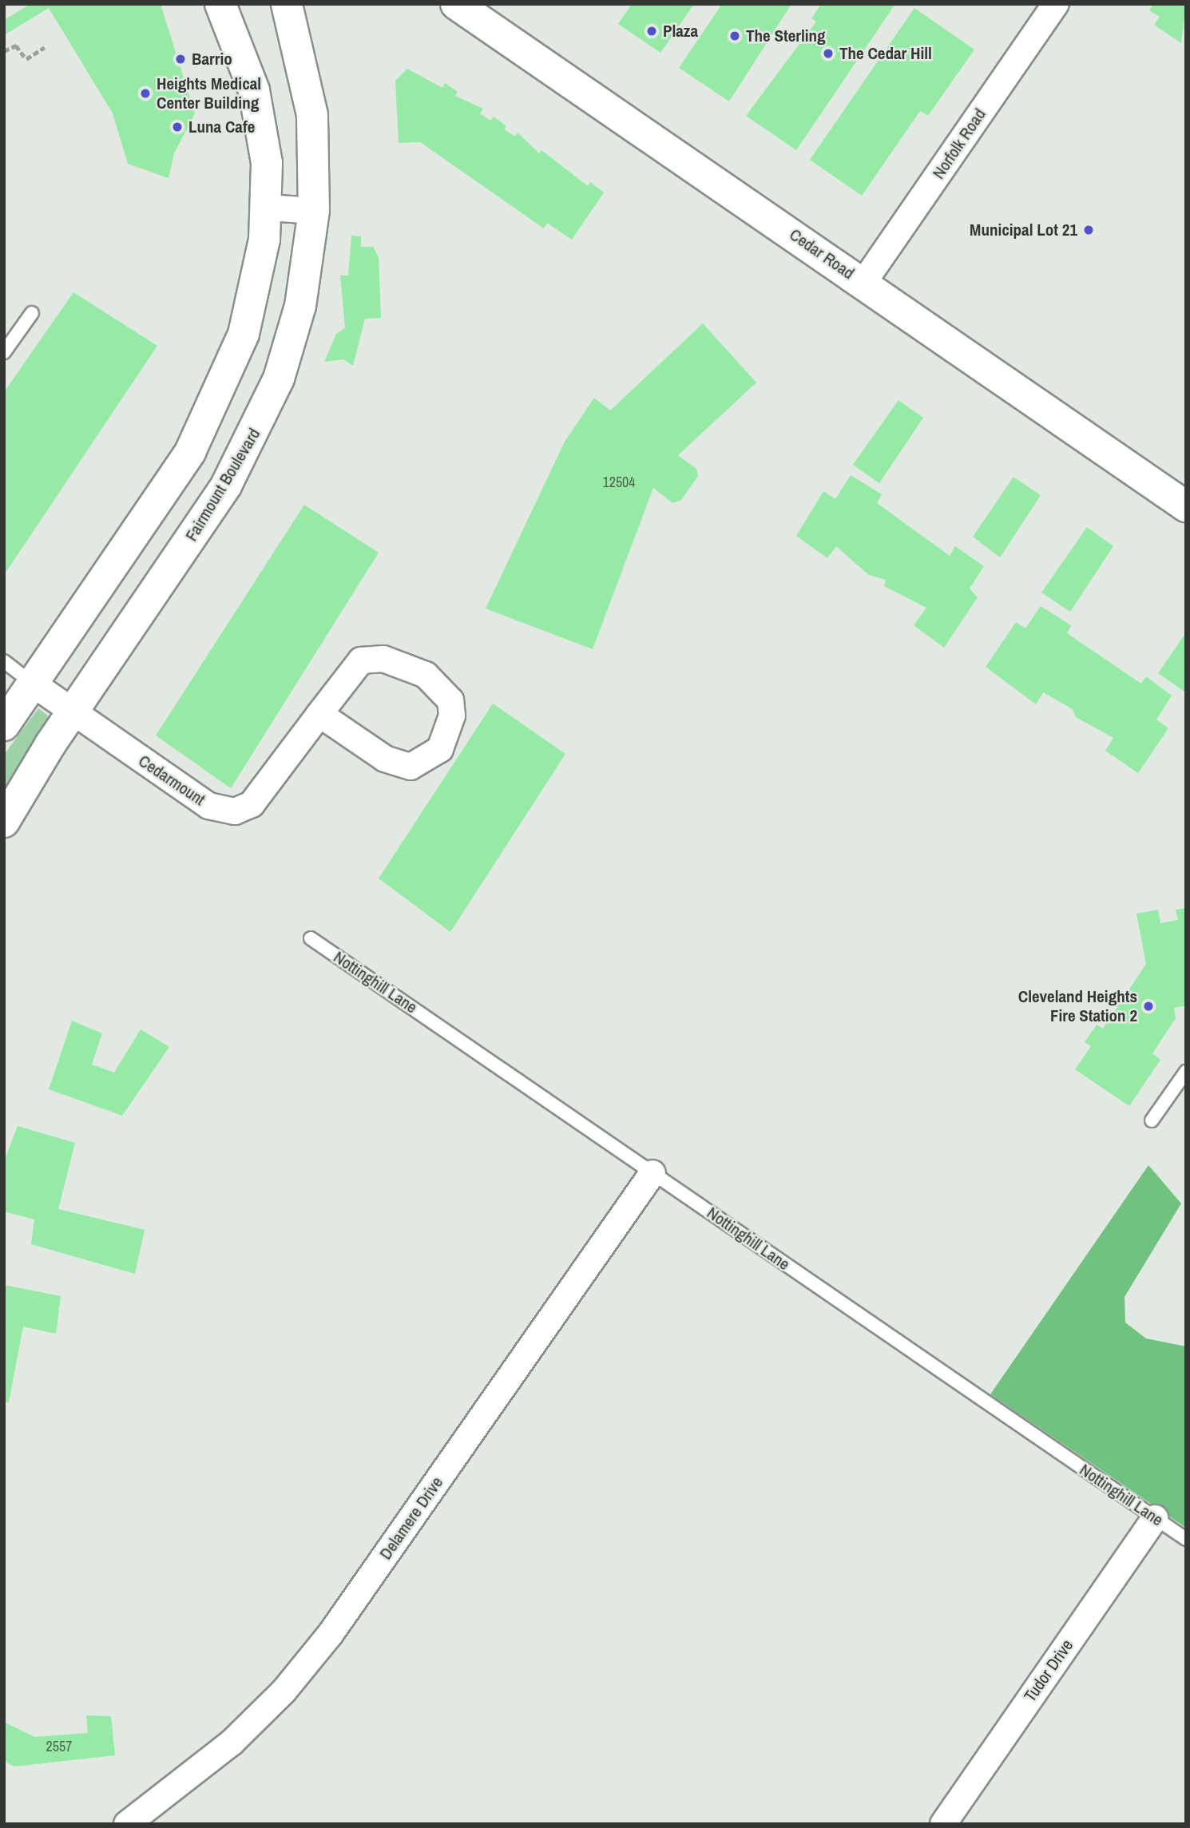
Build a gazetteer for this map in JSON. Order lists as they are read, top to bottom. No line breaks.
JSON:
{"streets":{"main road":["Cedar Road","Fairmount Boulevard"],"street":["Norfolk Road","Cedarmount","Delamere Drive","Tudor Drive"],"lane":["Nottinghill Lane"]},"crossings":[["Norfolk Road","Cedar Road"],["Fairmount Boulevard","Cedarmount"],["Nottinghill Lane","Delamere Drive"],["Nottinghill Lane","Tudor Drive"]],"places":["Plaza","The Sterling","The Cedar Hill","Barrio","Heights Medical Center Building","Luna Cafe","Municipal Lot 21","Cleveland Heights Fire Station 2"],"house_numbers":["12504","2557"]}
